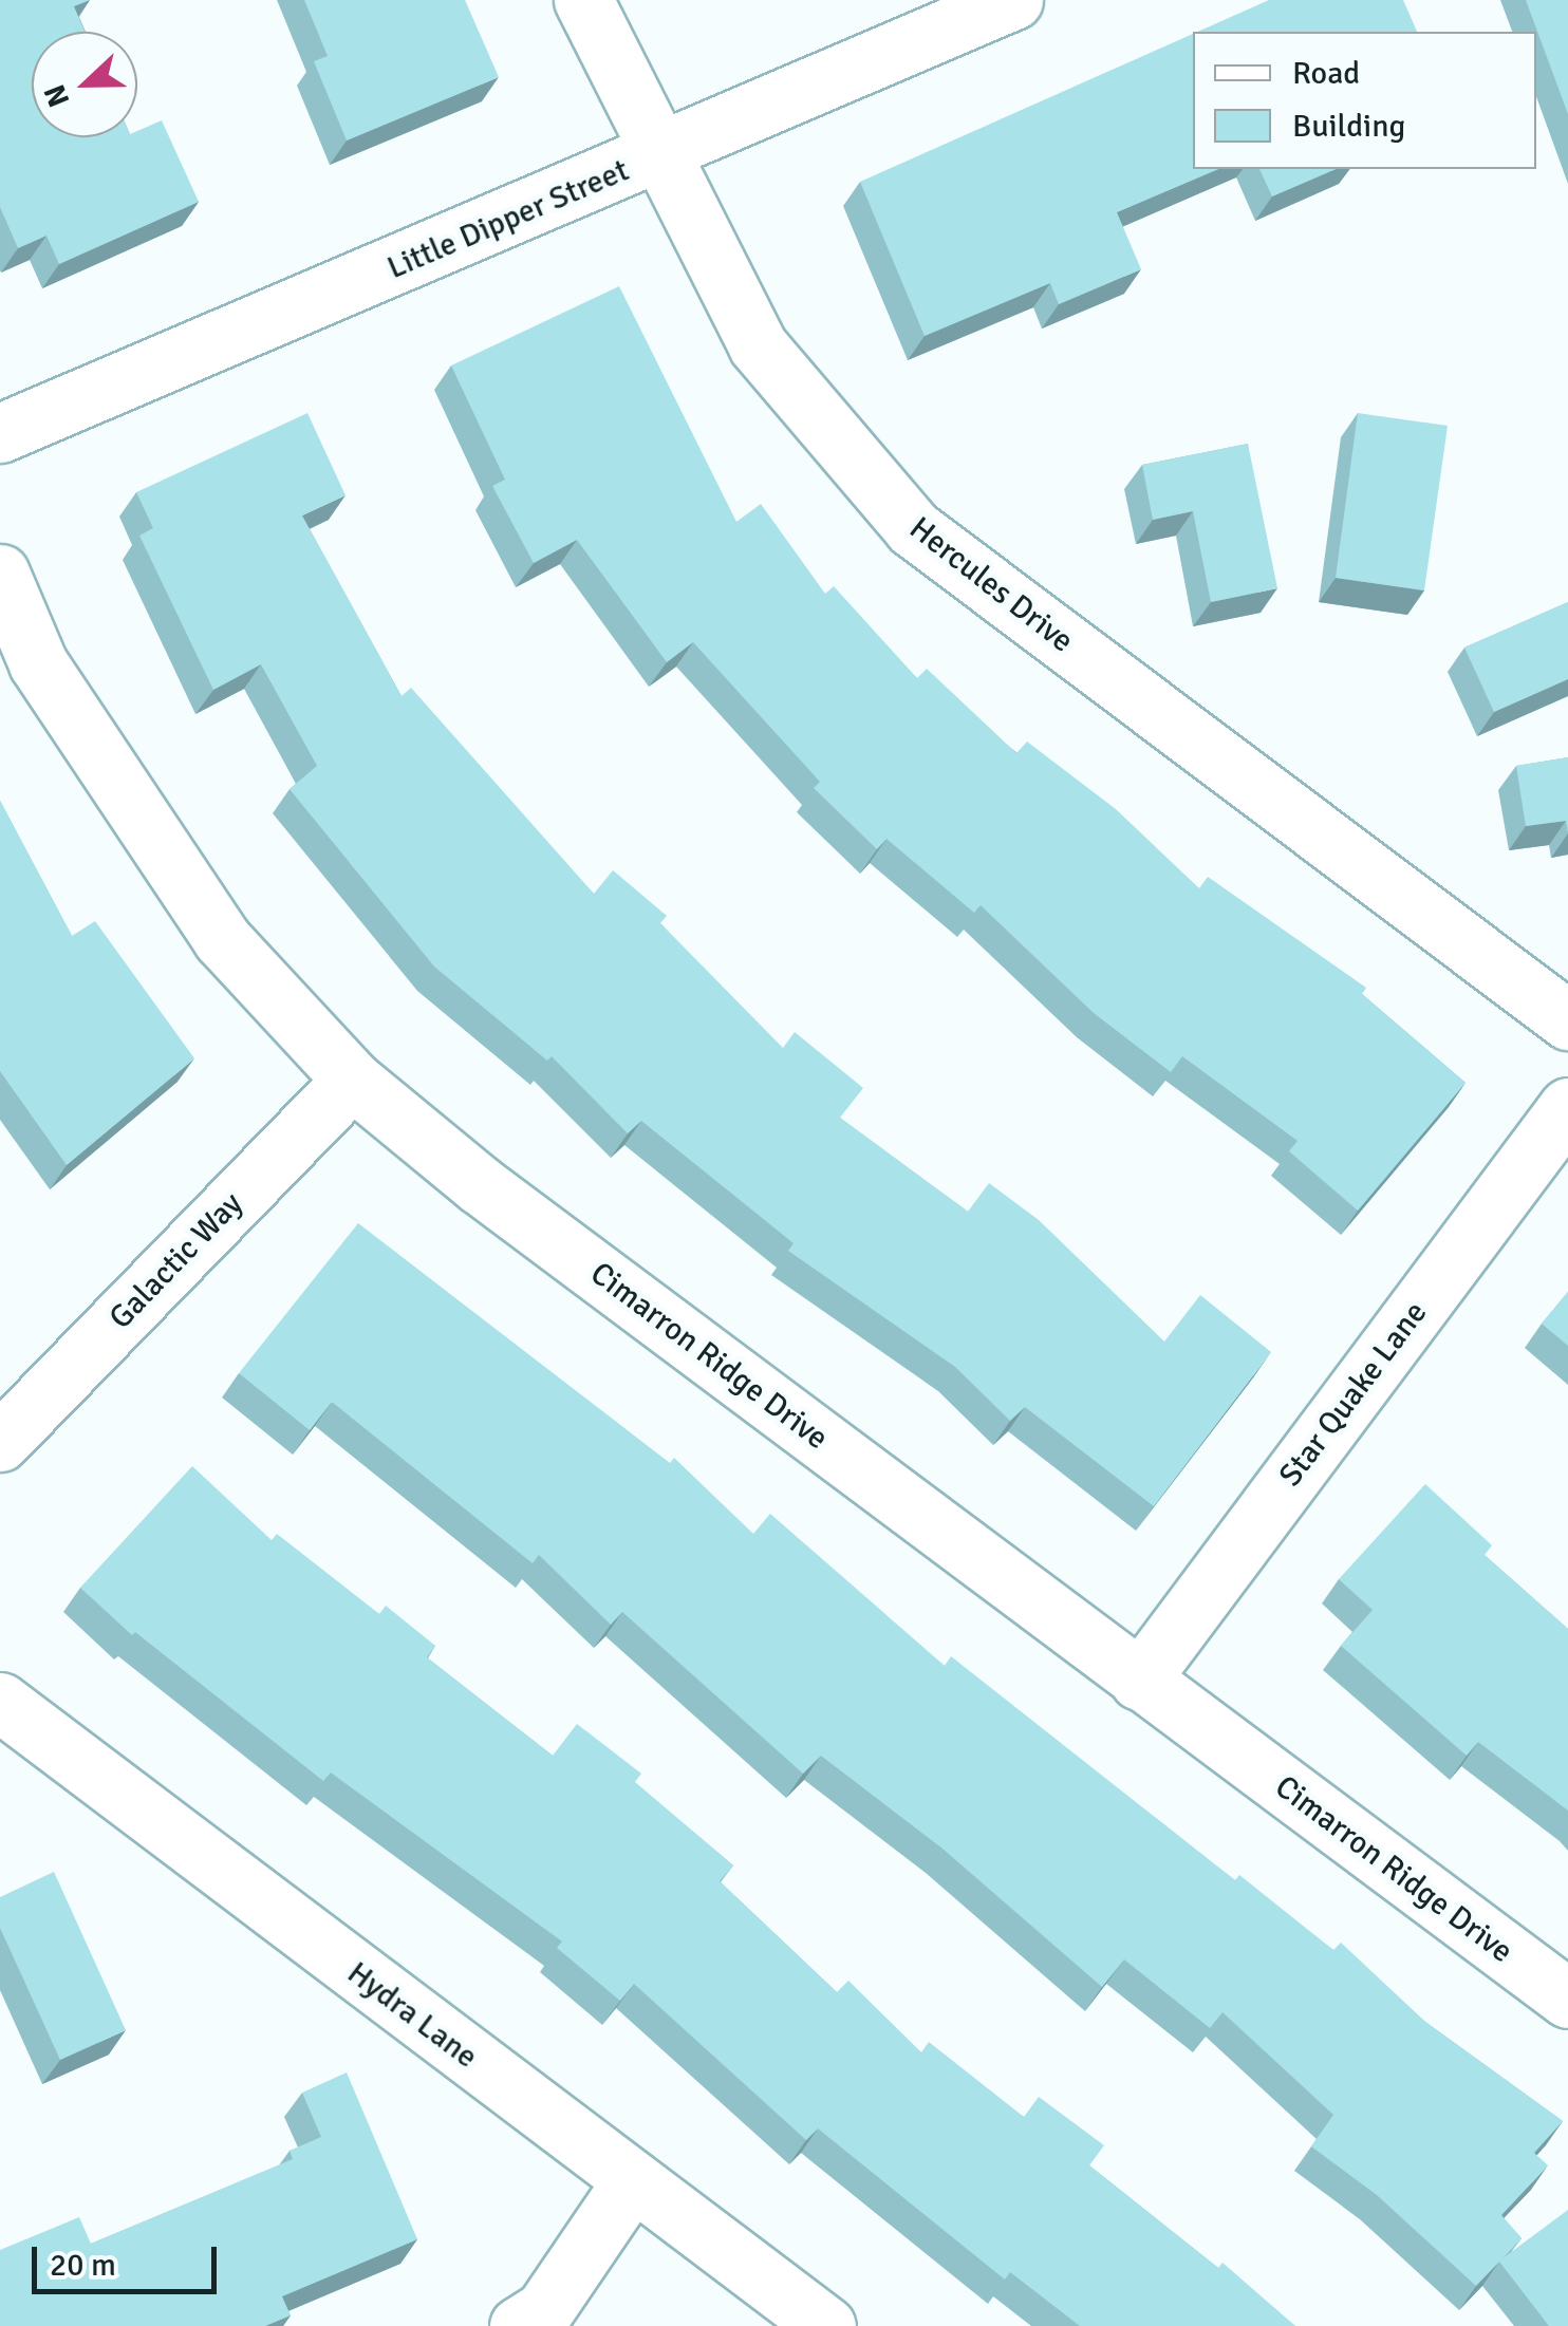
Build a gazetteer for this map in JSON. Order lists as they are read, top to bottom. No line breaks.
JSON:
{"streets":{"street":["Little Dipper Street","Hercules Drive","Galactic Way","Cimarron Ridge Drive","Star Quake Lane","Hydra Lane"]},"crossings":[["Little Dipper Street","Hercules Drive"],["Galactic Way","Cimarron Ridge Drive"],["Cimarron Ridge Drive","Star Quake Lane"]],"legend":["Road","Building"],"scale_bar":"20 m","north":"left"}
